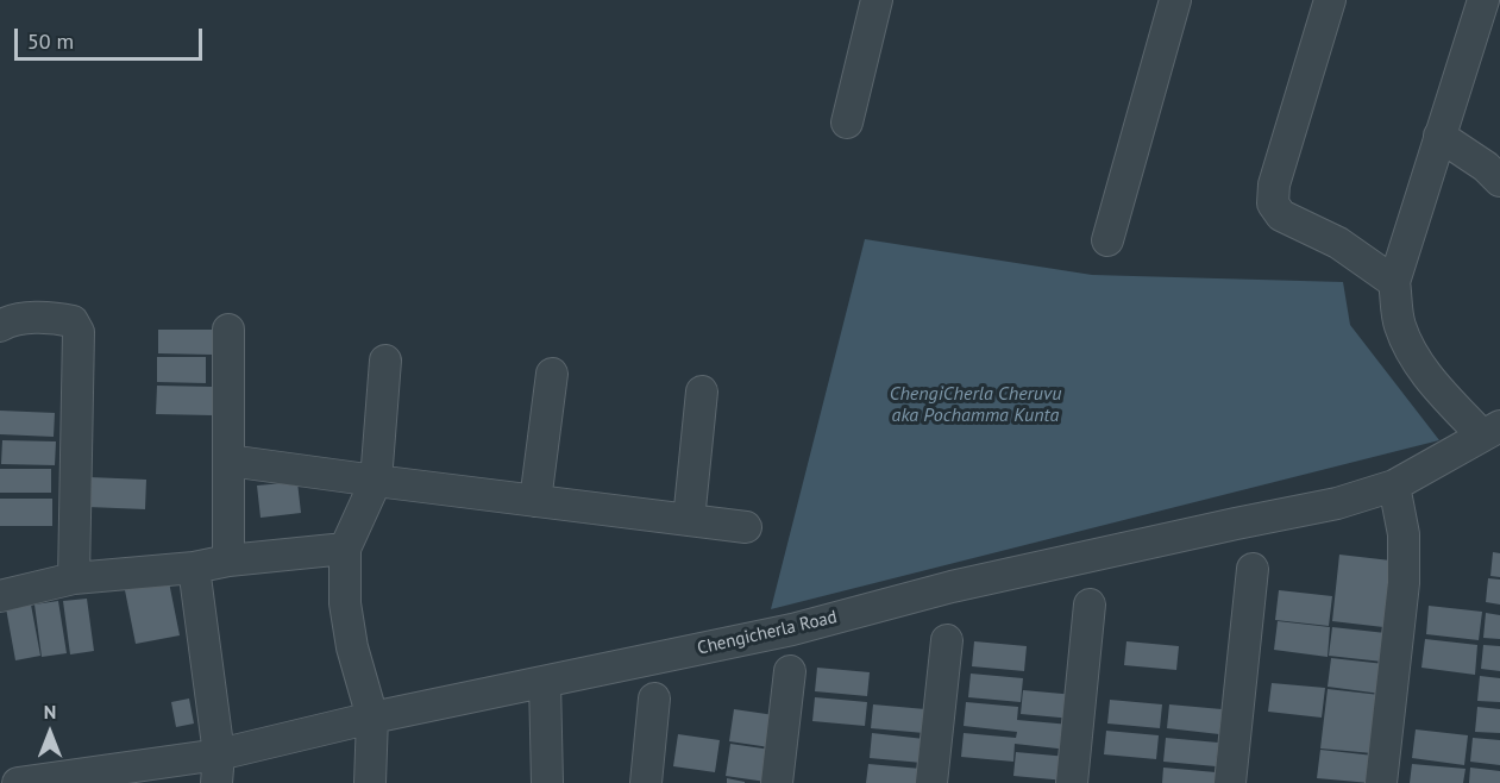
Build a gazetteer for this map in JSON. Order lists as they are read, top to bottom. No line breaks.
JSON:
{"streets":{"street":["Chengicherla Road"]},"water":["ChengiCherla Cheruvu aka Pochamma Kunta"],"scale_bar":"50 m","north":"top"}
